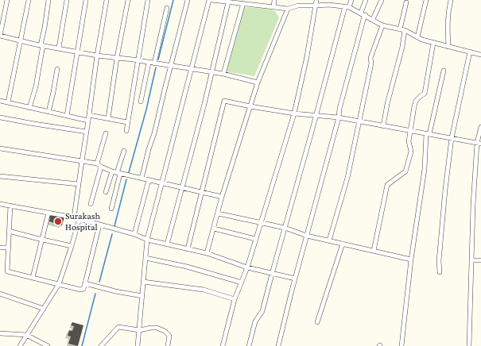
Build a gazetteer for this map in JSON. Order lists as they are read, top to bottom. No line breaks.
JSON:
{"places":["Surakash Hospital"]}
